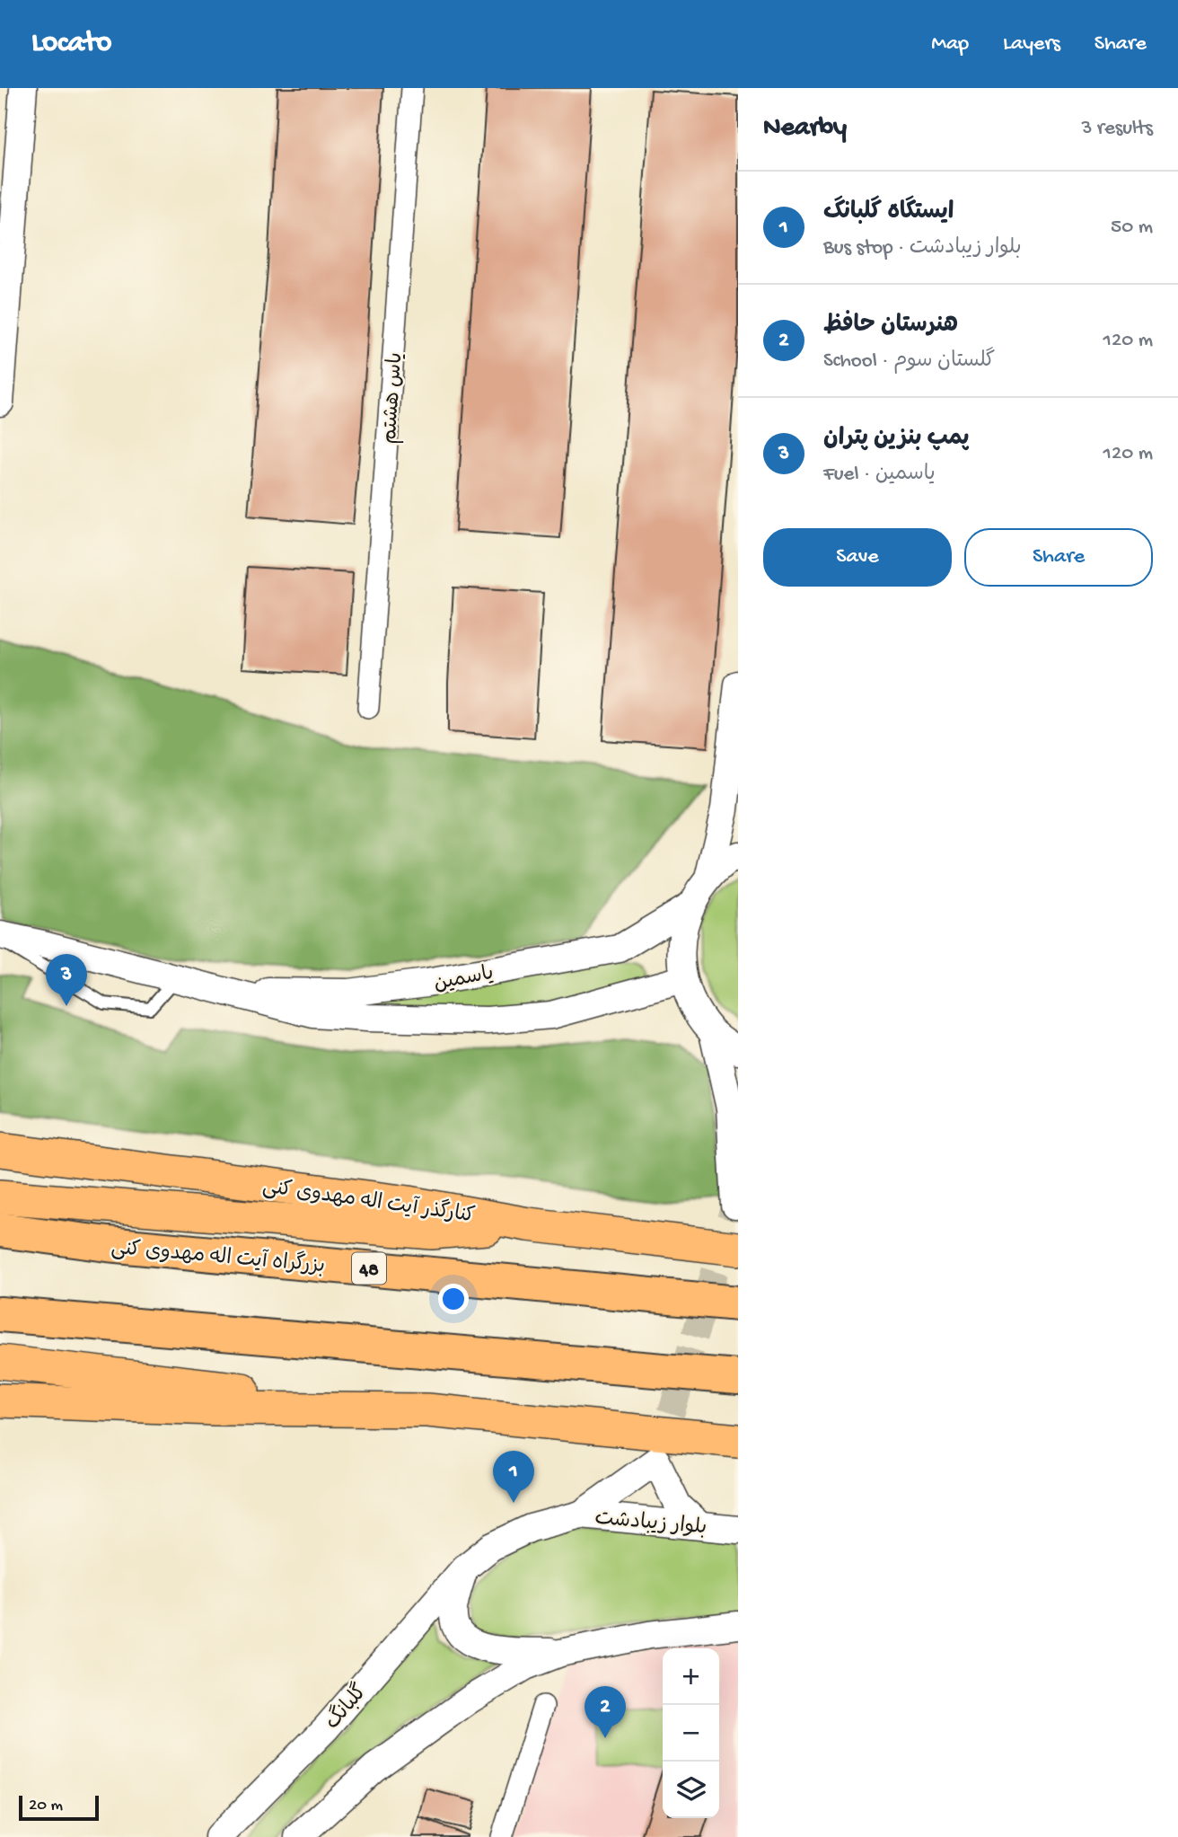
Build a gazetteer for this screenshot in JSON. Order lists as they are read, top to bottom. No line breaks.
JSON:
{"streets":{"highway":["بزرگراه آیت اله مهدوی کنی","48"],"main road":["کنارگذر آیت اله مهدوی کنی"],"street":["یاس هشتم","یاسمین","بلوار زیبادشت","گلبانگ"]},"crossings":[["بلوار زیبادشت","گلبانگ"]],"scale_bar":"20 m","page":{"header":"Locato","nav":["Map","Layers","Share"],"heading":["Nearby","3 results"],"list":[{"mark":"1","name":"ایستگاه گلبانگ","note":"Bus stop · بلوار زیبادشت","value":"50 m"},{"mark":"2","name":"هنرستان حافظ","note":"School · گلستان سوم","value":"120 m"},{"mark":"3","name":"پمپ بنزین پتران","note":"Fuel · یاسمین","value":"120 m"}],"buttons":["Save","Share"],"pins":["3","1","2"],"map_buttons":["+","−"],"scale":"20 m"}}
